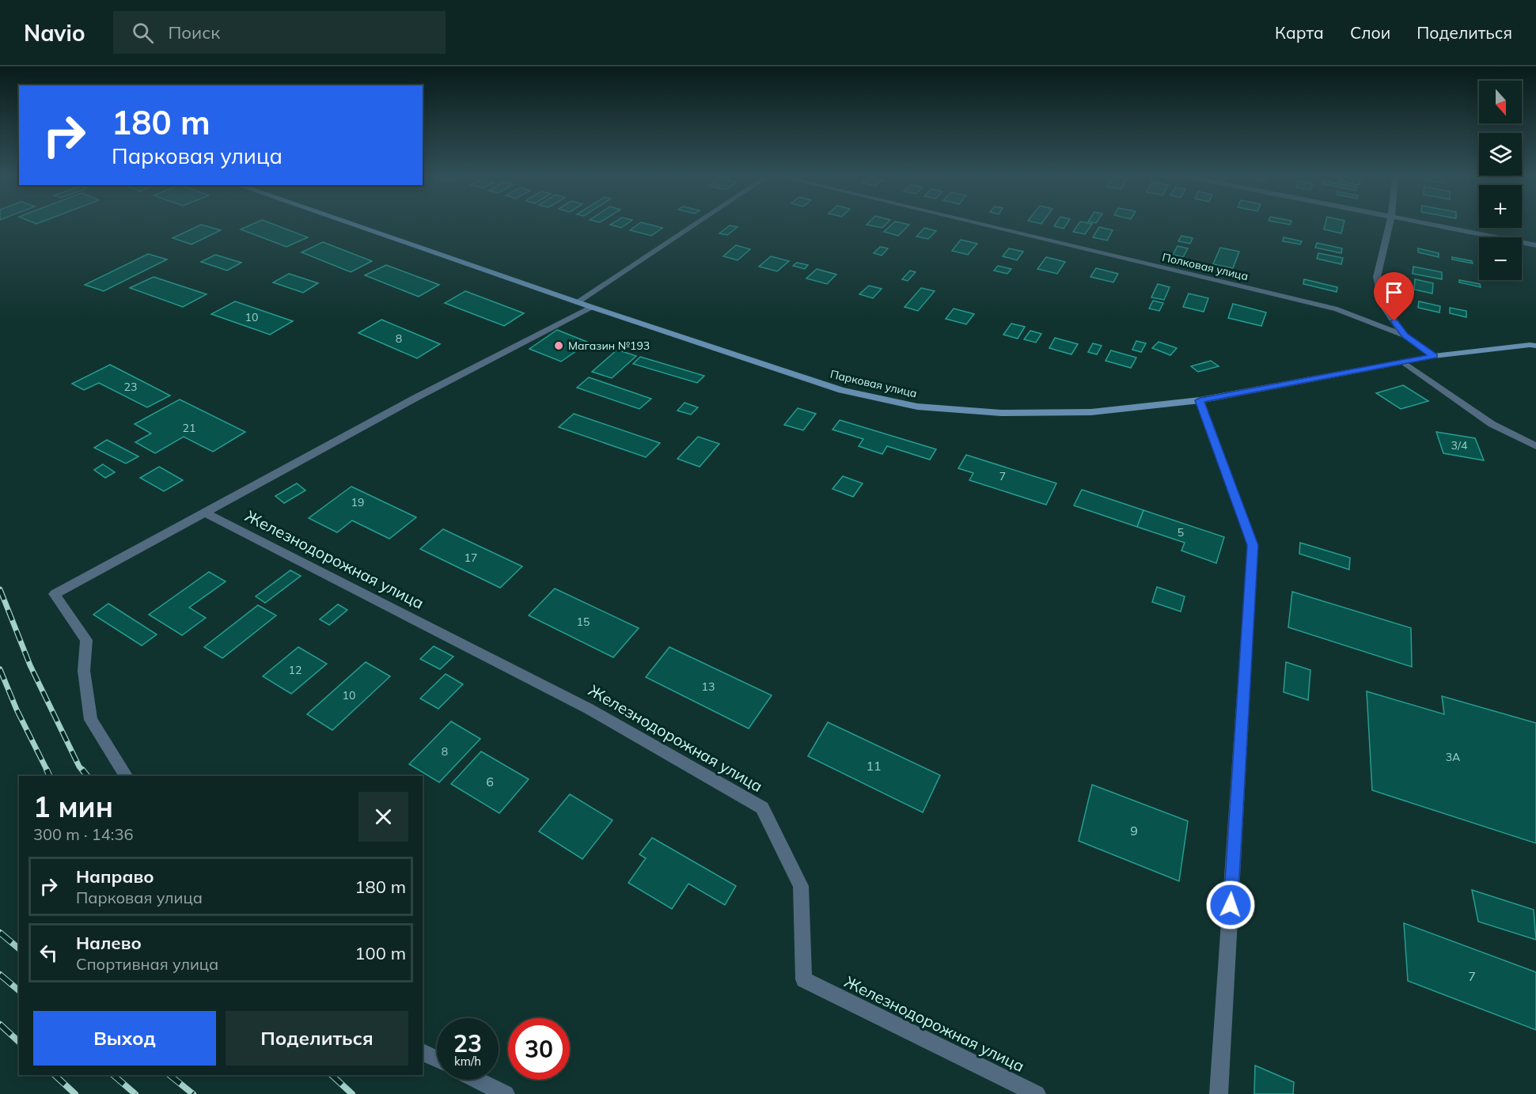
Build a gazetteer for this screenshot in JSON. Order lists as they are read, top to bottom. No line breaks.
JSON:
{"streets":{"main road":["Парковая улица"],"street":["Полковая улица","Железнодорожная улица"]},"places":["Магазин №193"],"house_numbers":["10","8","23","21","3/4","7","19","5","17","15","12","13","10","8","3А","11","6","9","7"],"north":"bottom","page":{"header":"Navio","search":"Поиск","nav":["Карта","Слои","Поделиться"],"map_buttons":["+","−"],"turn":["180 m","Парковая улица"],"heading":["1 мин","300 m · 14:36"],"list":[{"name":"Направо","note":"Парковая улица","value":"180 m"},{"name":"Налево","note":"Спортивная улица","value":"100 m"}],"buttons":["Выход","Поделиться"],"speed":"23 km/h","limit":"30"}}
